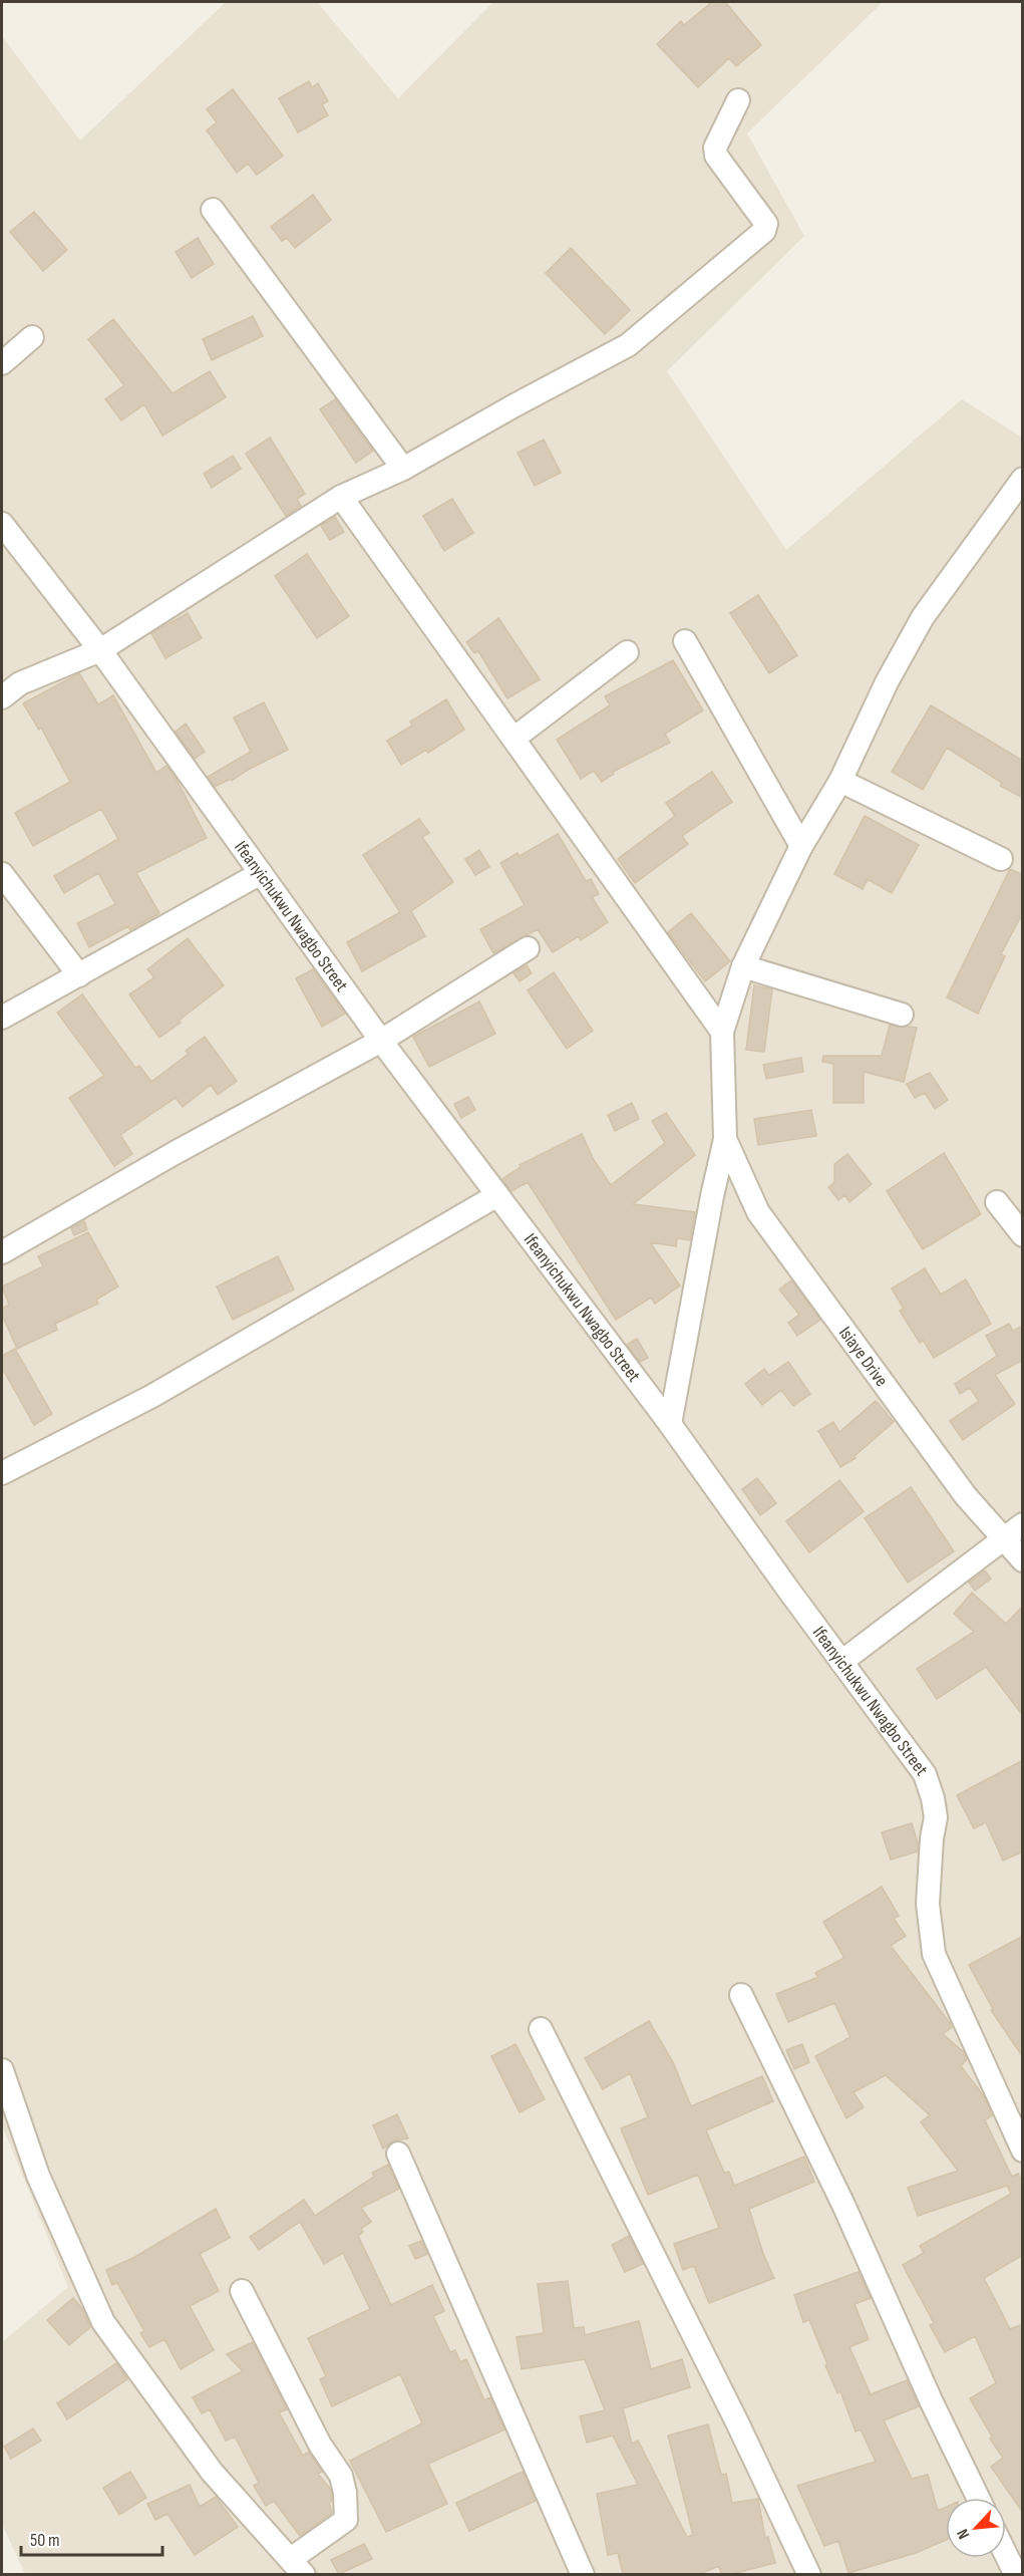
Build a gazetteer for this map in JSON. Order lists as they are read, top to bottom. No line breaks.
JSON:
{"streets":{"street":["Ifeanyichukwu Nwagbo Street","Isiaye Drive"]},"scale_bar":"50 m","north":"bottom left"}
